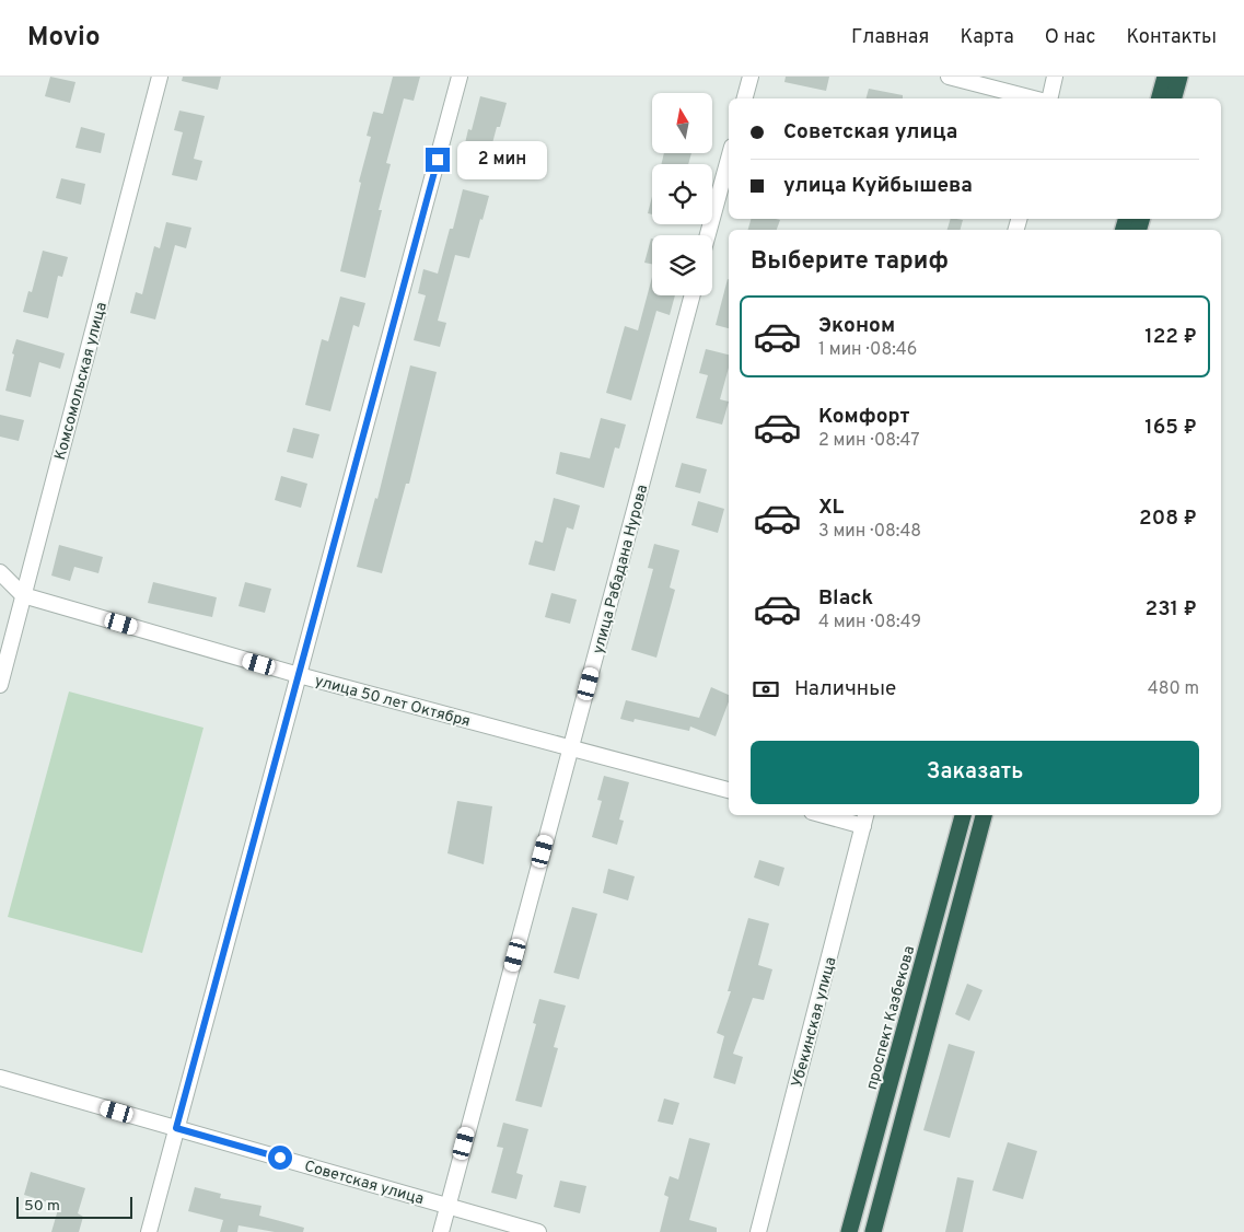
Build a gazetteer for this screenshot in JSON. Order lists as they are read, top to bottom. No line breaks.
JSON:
{"streets":{"highway":["проспект Казбекова"],"street":["Комсомольская улица","улица Рабадана Нурова","улица 50 лет Октября","Убекинская улица","Советская улица"]},"crossings":[["Комсомольская улица","улица 50 лет Октября"],["улица Рабадана Нурова","улица 50 лет Октября"],["улица Рабадана Нурова","Советская улица"]],"scale_bar":"50 m","north":"top","page":{"header":"Movio","nav":["Главная","Карта","О нас","Контакты"],"banner":["Советская улица","улица Куйбышева"],"bubble":"2 мин","heading":"Выберите тариф","list":[{"name":"Эконом","note":"1 мин · 08:46","value":"122 ₽"},{"name":"Комфорт","note":"2 мин · 08:47","value":"165 ₽"},{"name":"XL","note":"3 мин · 08:48","value":"208 ₽"},{"name":"Black","note":"4 мин · 08:49","value":"231 ₽"}],"pay":["Наличные","480 m"],"buttons":"Заказать","scale":"50 m"}}
